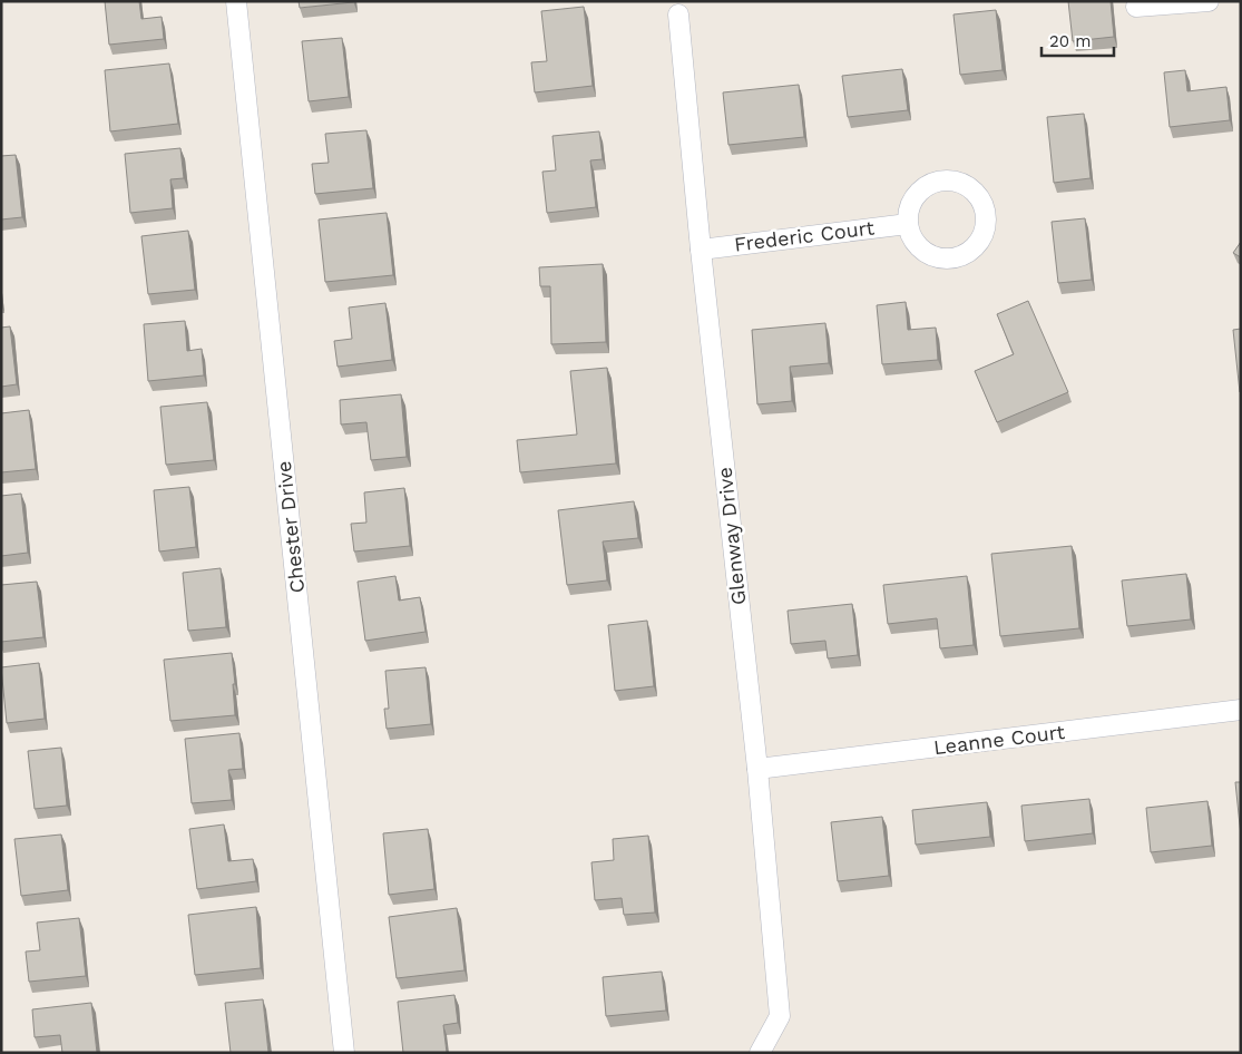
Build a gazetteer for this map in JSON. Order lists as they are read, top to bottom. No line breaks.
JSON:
{"streets":{"street":["Frederic Court","Chester Drive","Glenway Drive","Leanne Court"]},"crossings":[["Frederic Court","Glenway Drive"],["Glenway Drive","Leanne Court"]],"scale_bar":"20 m"}
